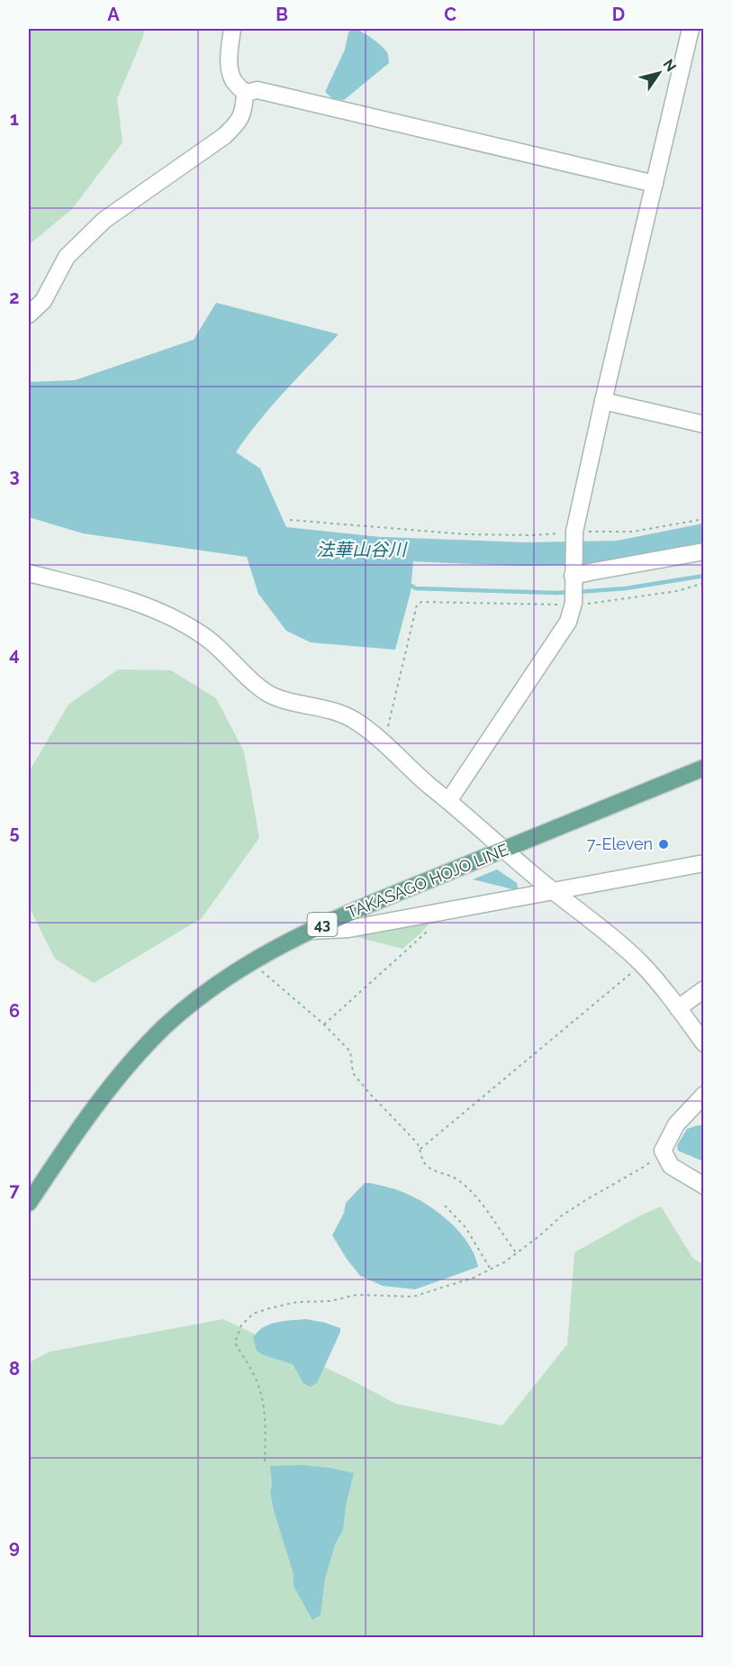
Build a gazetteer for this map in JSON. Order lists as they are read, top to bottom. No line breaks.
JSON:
{"streets":{"main road":["TAKASAGO HOJO LINE","43"]},"water":["法華山谷川"],"places":["7-Eleven"],"north":"top right","grid":{"columns":["A","B","C","D"],"rows":["1","2","3","4","5","6","7","8","9"]}}
